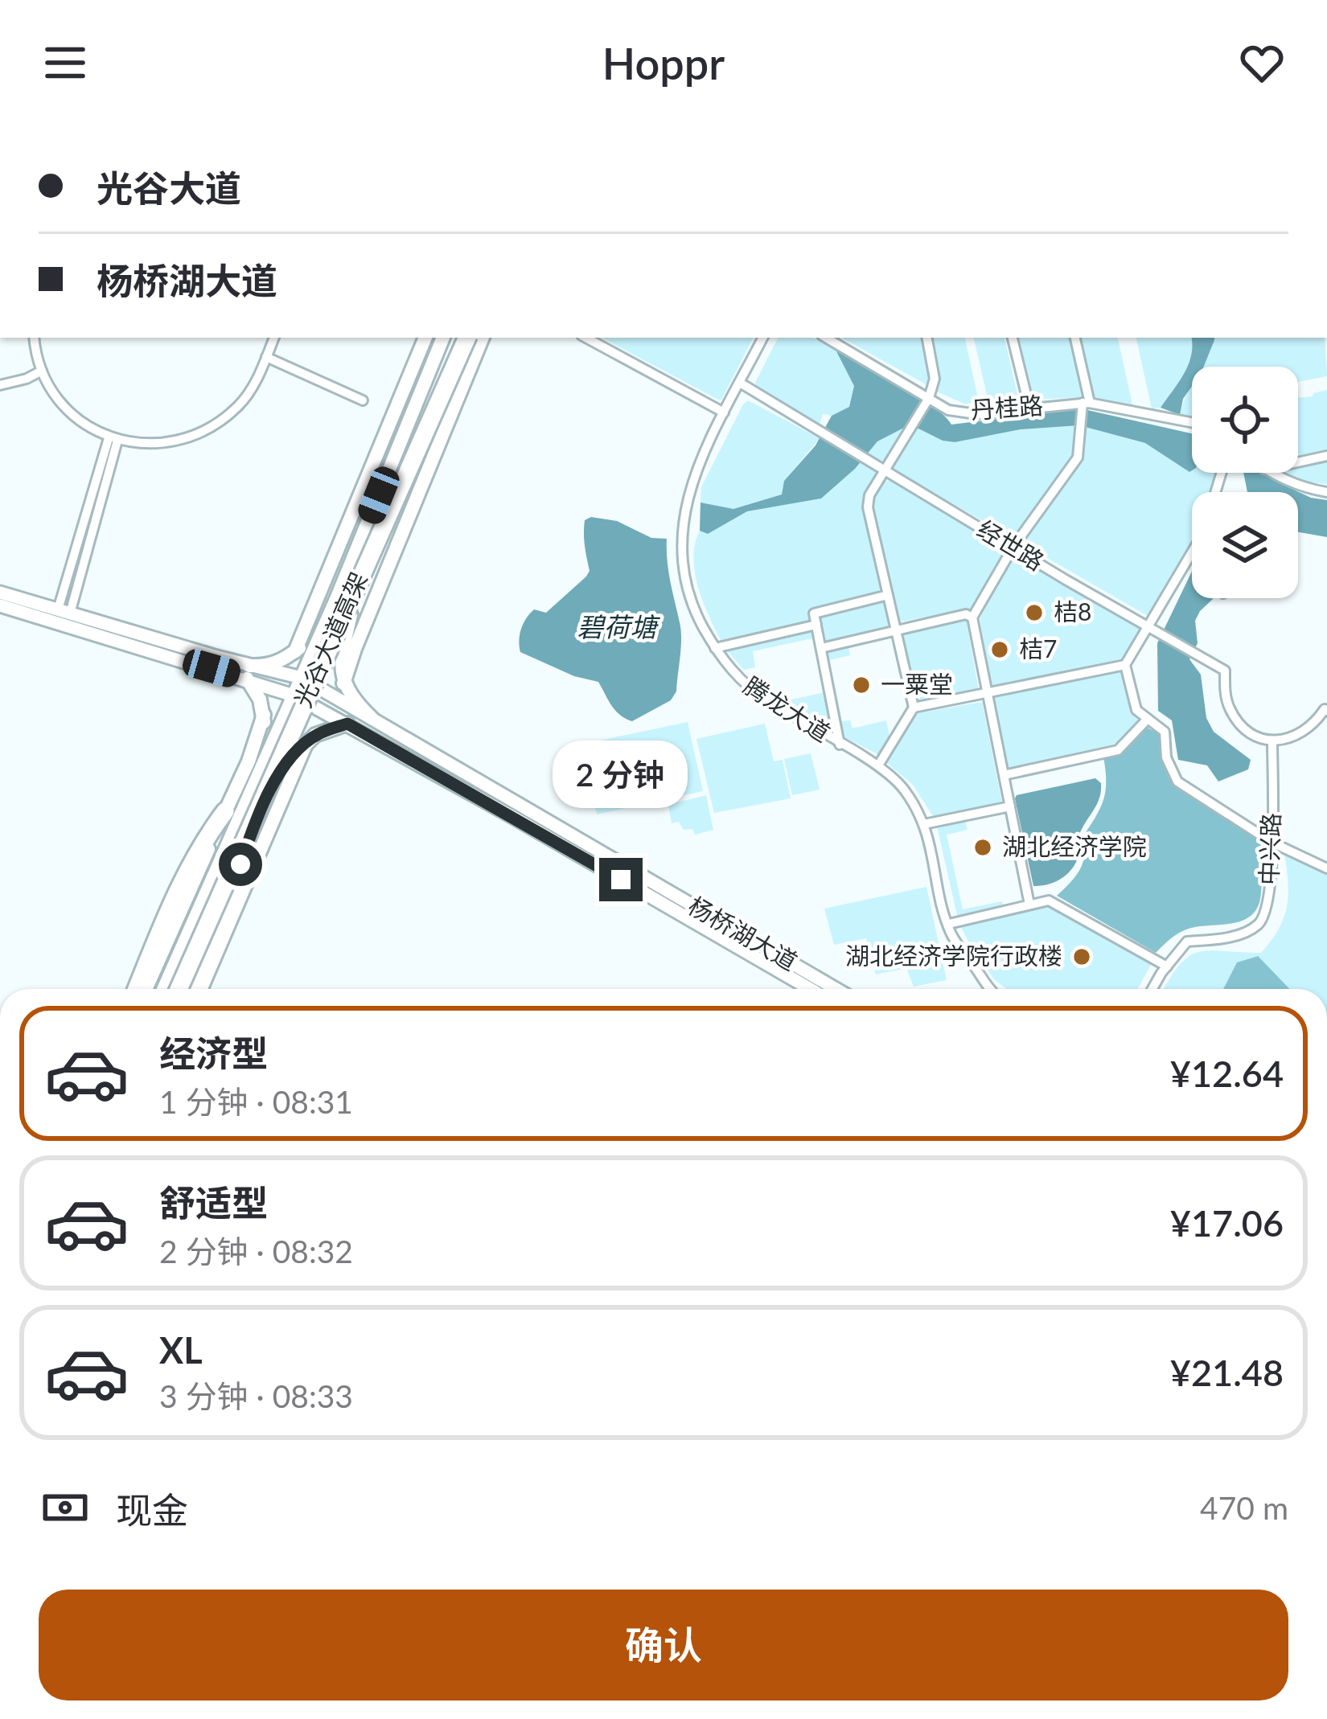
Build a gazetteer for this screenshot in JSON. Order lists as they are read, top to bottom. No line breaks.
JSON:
{"streets":{"highway":["光谷大道高架"],"main road":["杨桥湖大道"],"street":["丹桂路","经世路","腾龙大道","中兴路"]},"crossings":[["经世路","腾龙大道"],["经世路","中兴路"]],"water":["碧荷塘"],"places":["桔8","桔7","一粟堂","湖北经济学院","湖北经济学院行政楼"],"page":{"header":"Hoppr","banner":["光谷大道","杨桥湖大道"],"bubble":"2 分钟","list":[{"name":"经济型","note":"1 分钟 · 08:31","value":"¥12.64"},{"name":"舒适型","note":"2 分钟 · 08:32","value":"¥17.06"},{"name":"XL","note":"3 分钟 · 08:33","value":"¥21.48"}],"pay":["现金","470 m"],"buttons":"确认"}}
